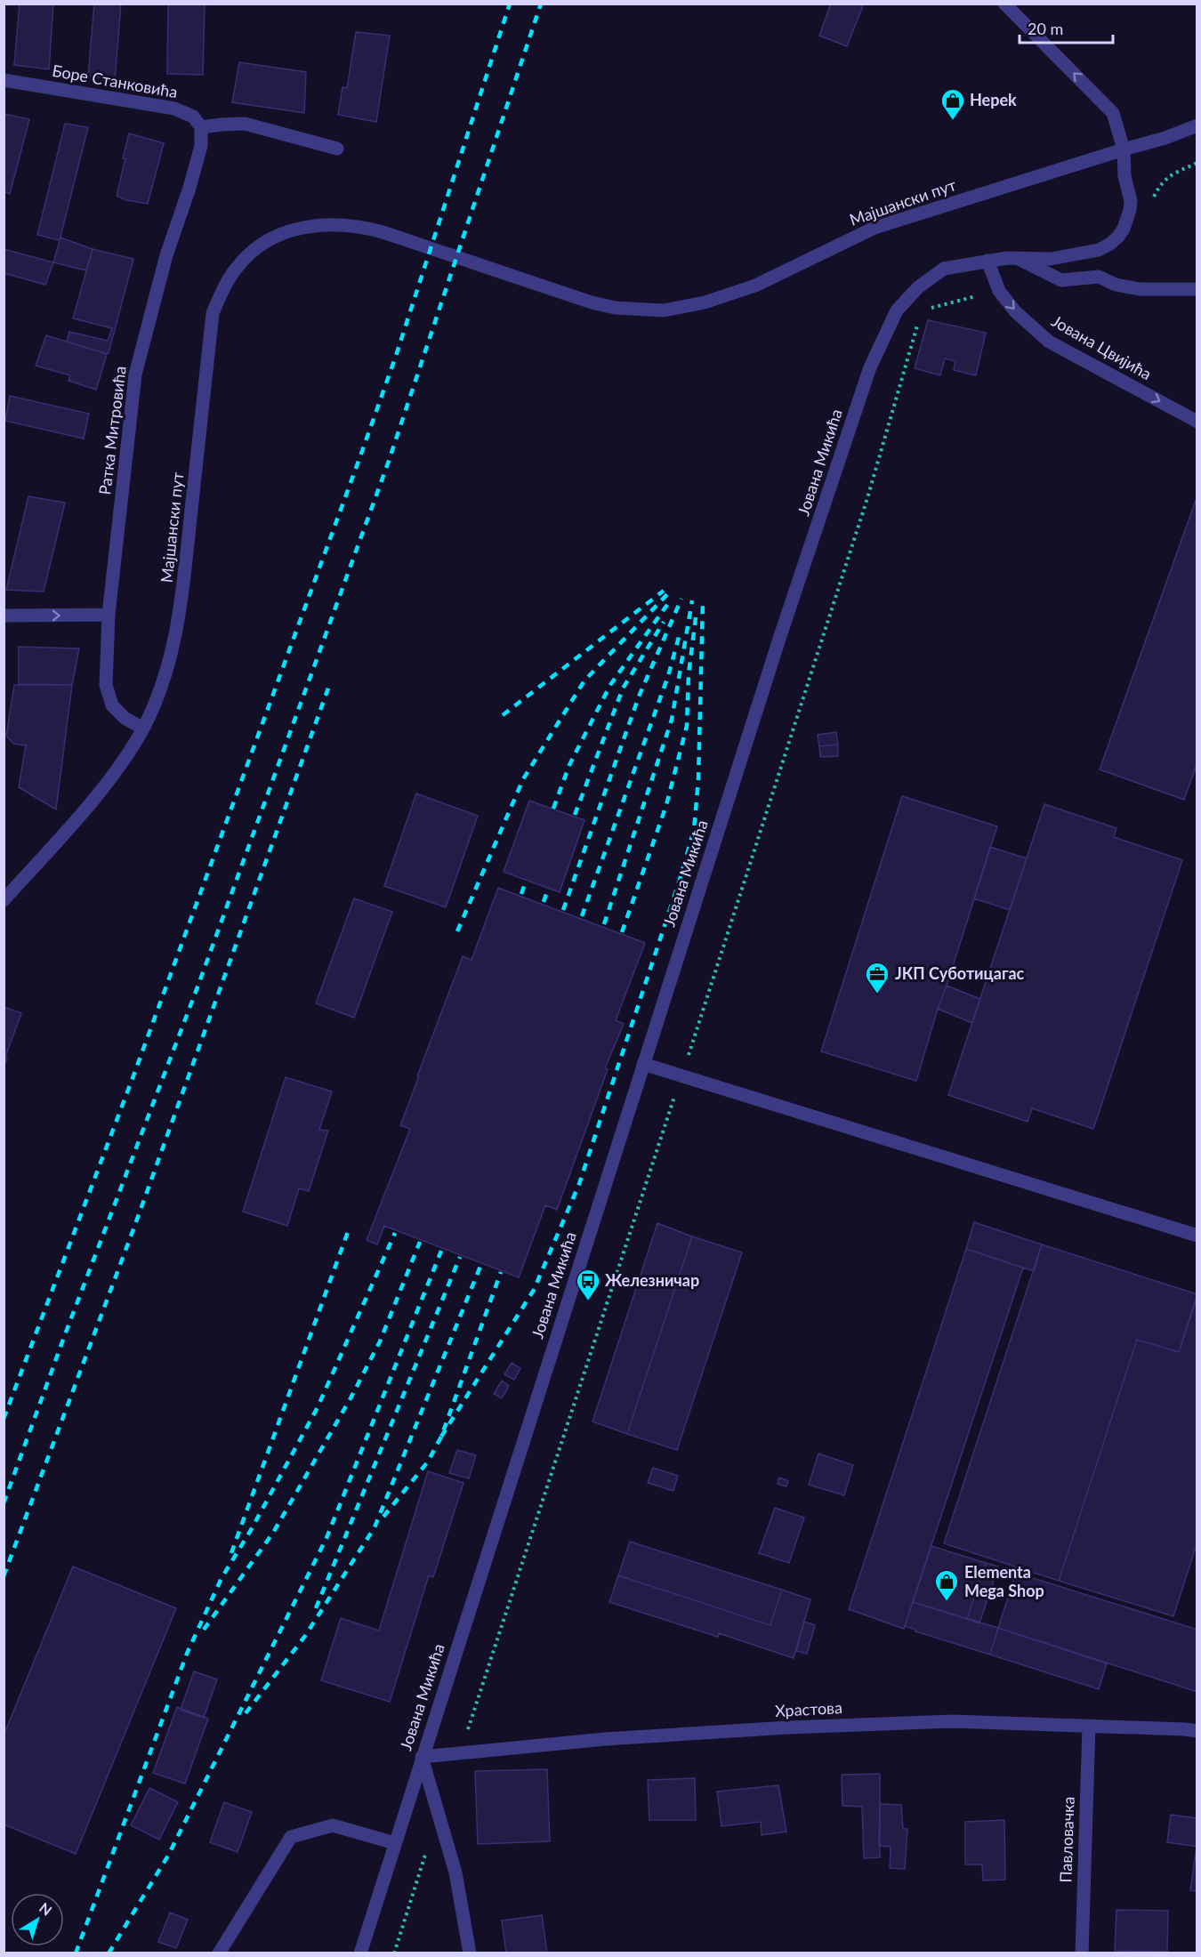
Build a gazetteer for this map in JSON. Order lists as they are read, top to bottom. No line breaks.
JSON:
{"streets":{"street":["Боре Станковића","Мајшански пут","Јована Цвијића","Ратка Митровића","Јована Микића","Храстова","Павловачка"]},"crossings":[["Боре Станковића","Ратка Митровића"],["Мајшански пут","Ратка Митровића"],["Мајшански пут","Јована Микића"],["Јована Цвијића","Јована Микића"],["Јована Микића","Храстова"],["Храстова","Павловачка"]],"one_way":["Јована Цвијића"],"places":{"shop":["Hepek","Elementa Mega Shop"],"office":["ЈКП Суботицагас"],"bus stop":["Железничар"]},"scale_bar":"20 m","north":"top right"}
